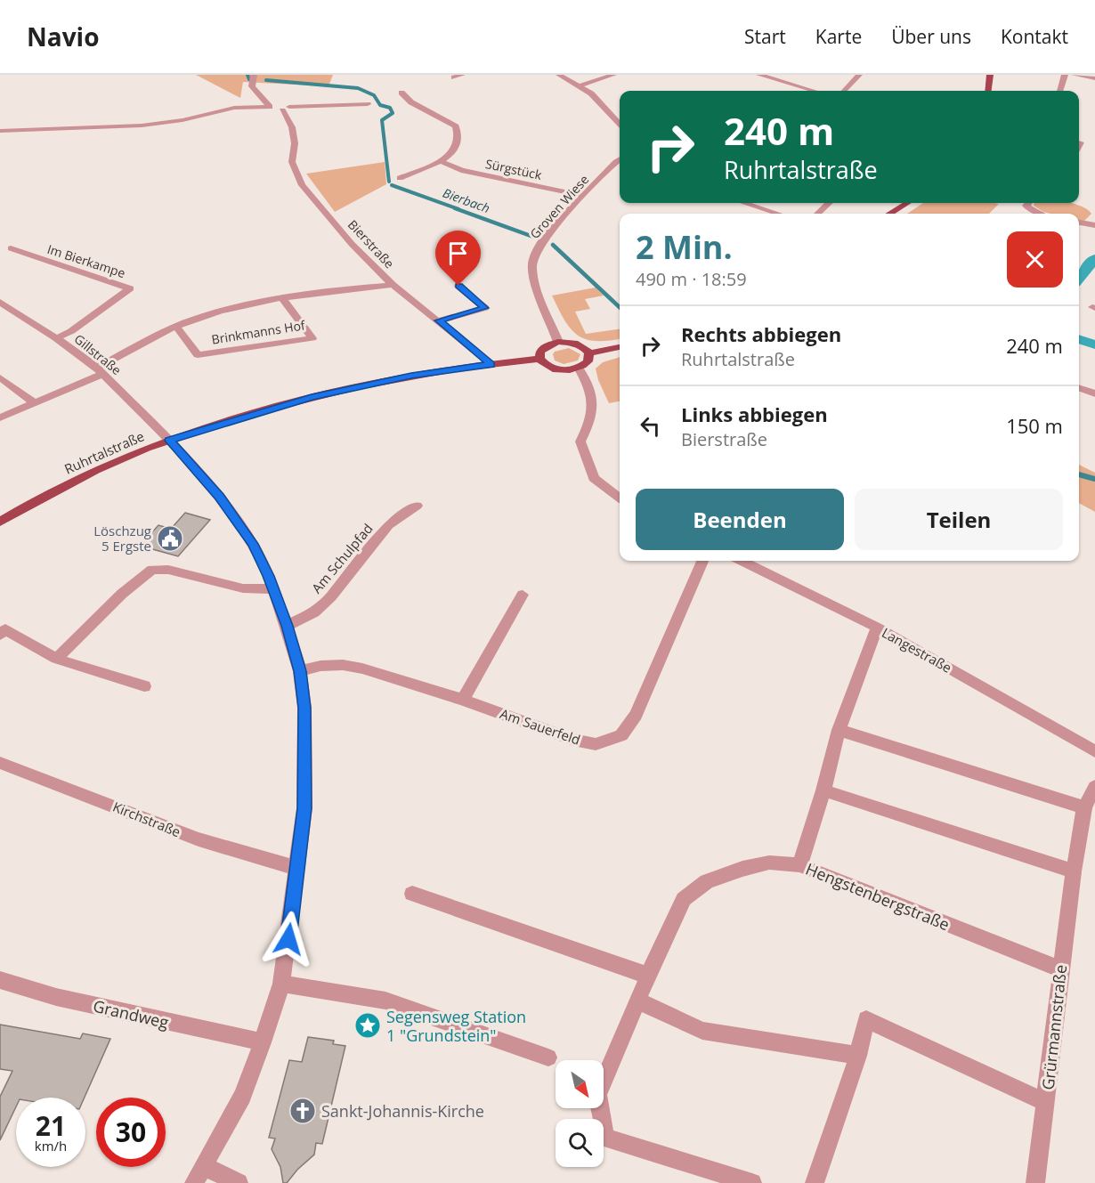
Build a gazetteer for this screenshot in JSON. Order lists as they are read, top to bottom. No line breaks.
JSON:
{"streets":{"main road":["Ruhrtalstraße"],"street":["Sürgstück","Groven Wiese","Bierstraße","Im Bierkampe","Brinkmanns Hof","Gillstraße","Am Schulpfad","Langestraße","Am Sauerfeld","Kirchstraße","Hengstenbergstraße","Grandweg","Grürmannstraße"]},"crossings":[["Sürgstück","Groven Wiese"],["Groven Wiese","Ruhrtalstraße"],["Bierstraße","Brinkmanns Hof"],["Bierstraße","Ruhrtalstraße"],["Im Bierkampe","Gillstraße"],["Brinkmanns Hof","Gillstraße"],["Gillstraße","Ruhrtalstraße"],["Hengstenbergstraße","Grürmannstraße"]],"water":["Bierbach"],"places":{"public building":["Löschzug 5 Ergste"],"place":["Segensweg Station 1 \"Grundstein\""],"church":["Sankt-Johannis-Kirche"]},"north":"bottom right","page":{"header":"Navio","nav":["Start","Karte","Über uns","Kontakt"],"turn":["240 m","Ruhrtalstraße"],"heading":["2 Min.","490 m · 18:59"],"list":[{"name":"Rechts abbiegen","note":"Ruhrtalstraße","value":"240 m"},{"name":"Links abbiegen","note":"Bierstraße","value":"150 m"}],"buttons":["Beenden","Teilen"],"speed":"21 km/h","limit":"30"}}
